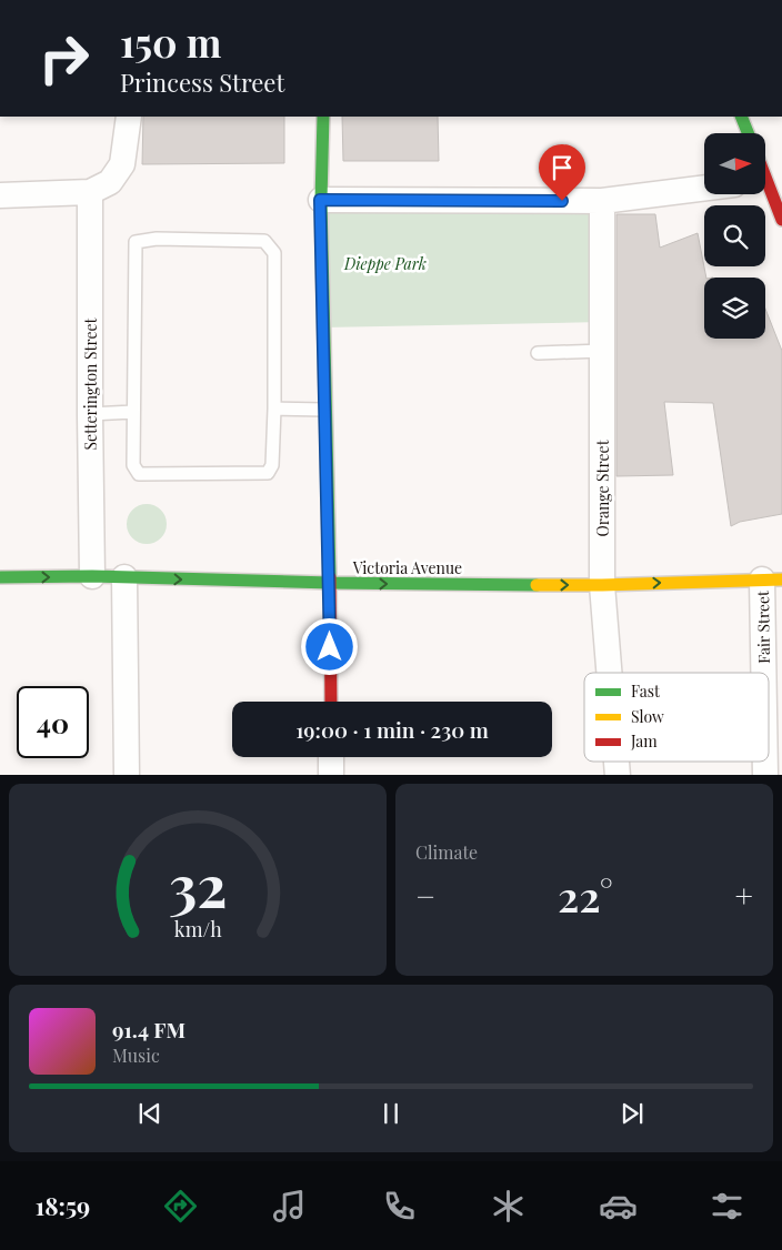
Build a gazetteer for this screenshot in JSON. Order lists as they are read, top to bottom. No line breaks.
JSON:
{"streets":{"street":["Setterington Street","Orange Street","Victoria Avenue","Fair Street"]},"crossings":[["Setterington Street","Victoria Avenue"],["Orange Street","Victoria Avenue"],["Victoria Avenue","Fair Street"]],"one_way":["Victoria Avenue"],"parks":["Dieppe Park"],"legend":["Fast","Slow","Jam"],"north":"right","page":{"turn":["150 m","Princess Street"],"limit":"40","trip":"19:00 · 1 min · 230 m","tile":"Climate","heat":["−","22°","+"],"song":["91.4 FM","Music"],"tabs":"18:59","gauge":["32","km/h"]}}
